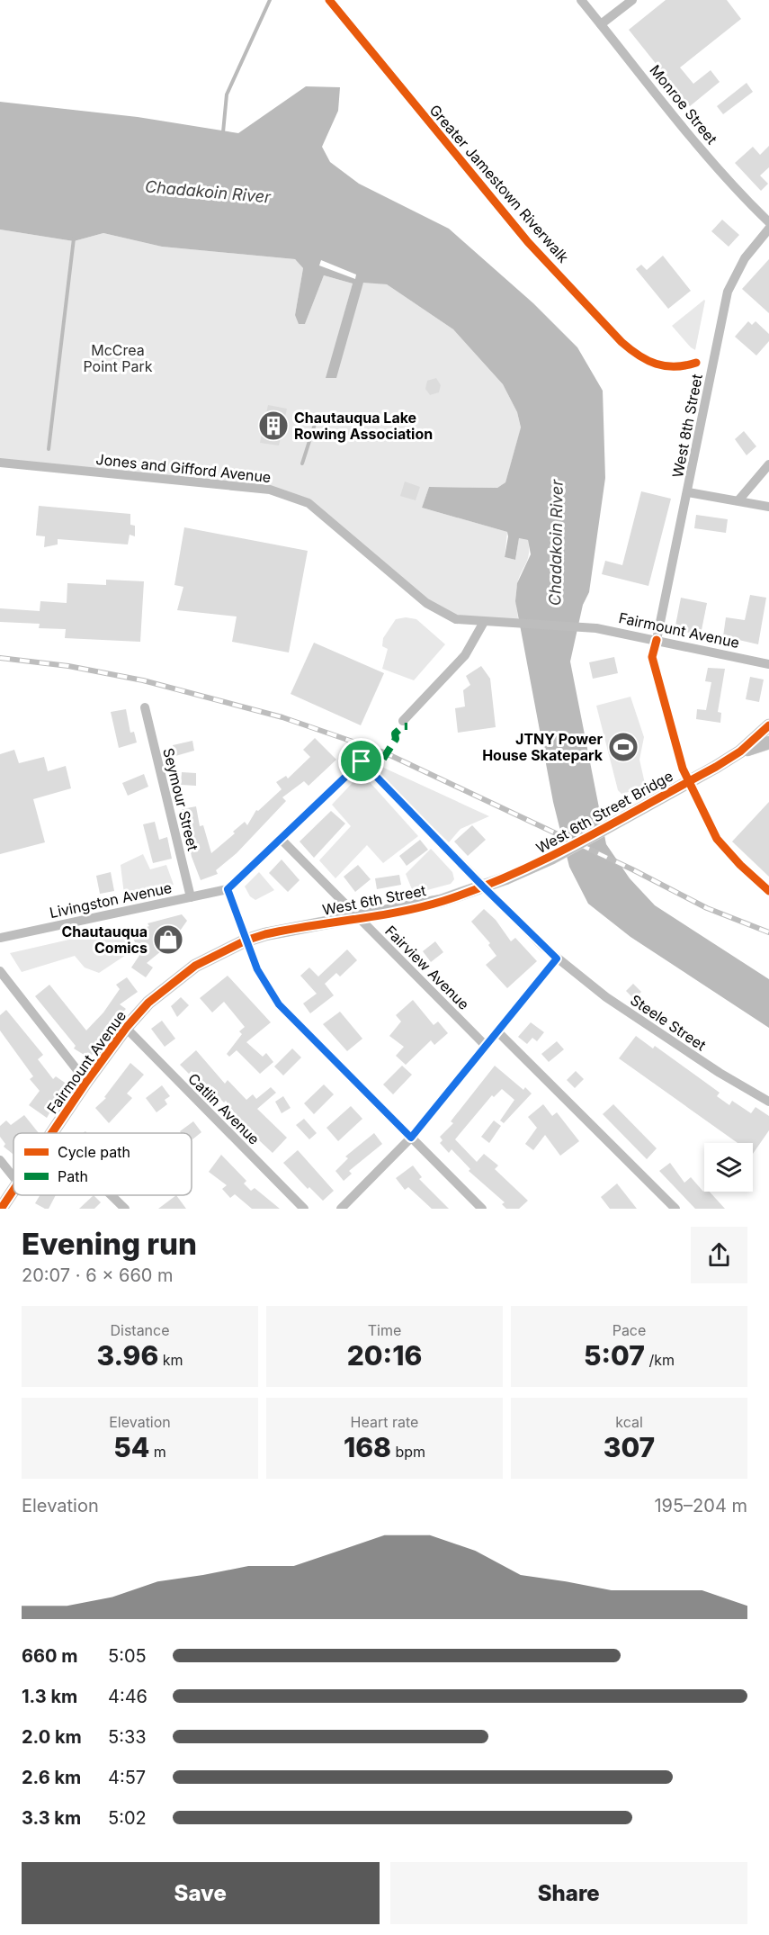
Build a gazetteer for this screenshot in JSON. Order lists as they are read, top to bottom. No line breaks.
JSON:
{"streets":{"main road":["Fairmount Avenue","West 6th Street Bridge","West 6th Street"],"street":["Monroe Street","West 8th Street","Jones and Gifford Avenue","Seymour Street","Livingston Avenue","Fairview Avenue","Steele Street","Catlin Avenue"],"cycle path":["Greater Jamestown Riverwalk"]},"crossings":[["West 8th Street","Fairmount Avenue"],["Jones and Gifford Avenue","Fairmount Avenue"],["Fairmount Avenue","West 6th Street"],["Fairmount Avenue","Catlin Avenue"],["Seymour Street","Livingston Avenue"],["West 6th Street Bridge","West 6th Street"],["West 6th Street","Fairview Avenue"],["West 6th Street","Steele Street"],["Fairview Avenue","Steele Street"]],"water":["Chadakoin River"],"parks":["McCrea Point Park"],"places":{"building":["Chautauqua Lake Rowing Association"],"sports":["JTNY Power House Skatepark"],"shop":["Chautauqua Comics"]},"legend":["Cycle path","Path"],"page":{"heading":["Evening run","20:07 · 6 × 660 m"],"stats":[["Distance","3.96 km"],["Time","20:16"],["Pace","5:07 /km"],["Elevation","54 m"],["Heart rate","168 bpm"],["kcal","307"]],"chart":["Elevation","195–204 m"],"list":[{"name":"660 m","note":"5:05"},{"name":"1.3 km","note":"4:46"},{"name":"2.0 km","note":"5:33"},{"name":"2.6 km","note":"4:57"},{"name":"3.3 km","note":"5:02"}],"buttons":["Save","Share"]}}
